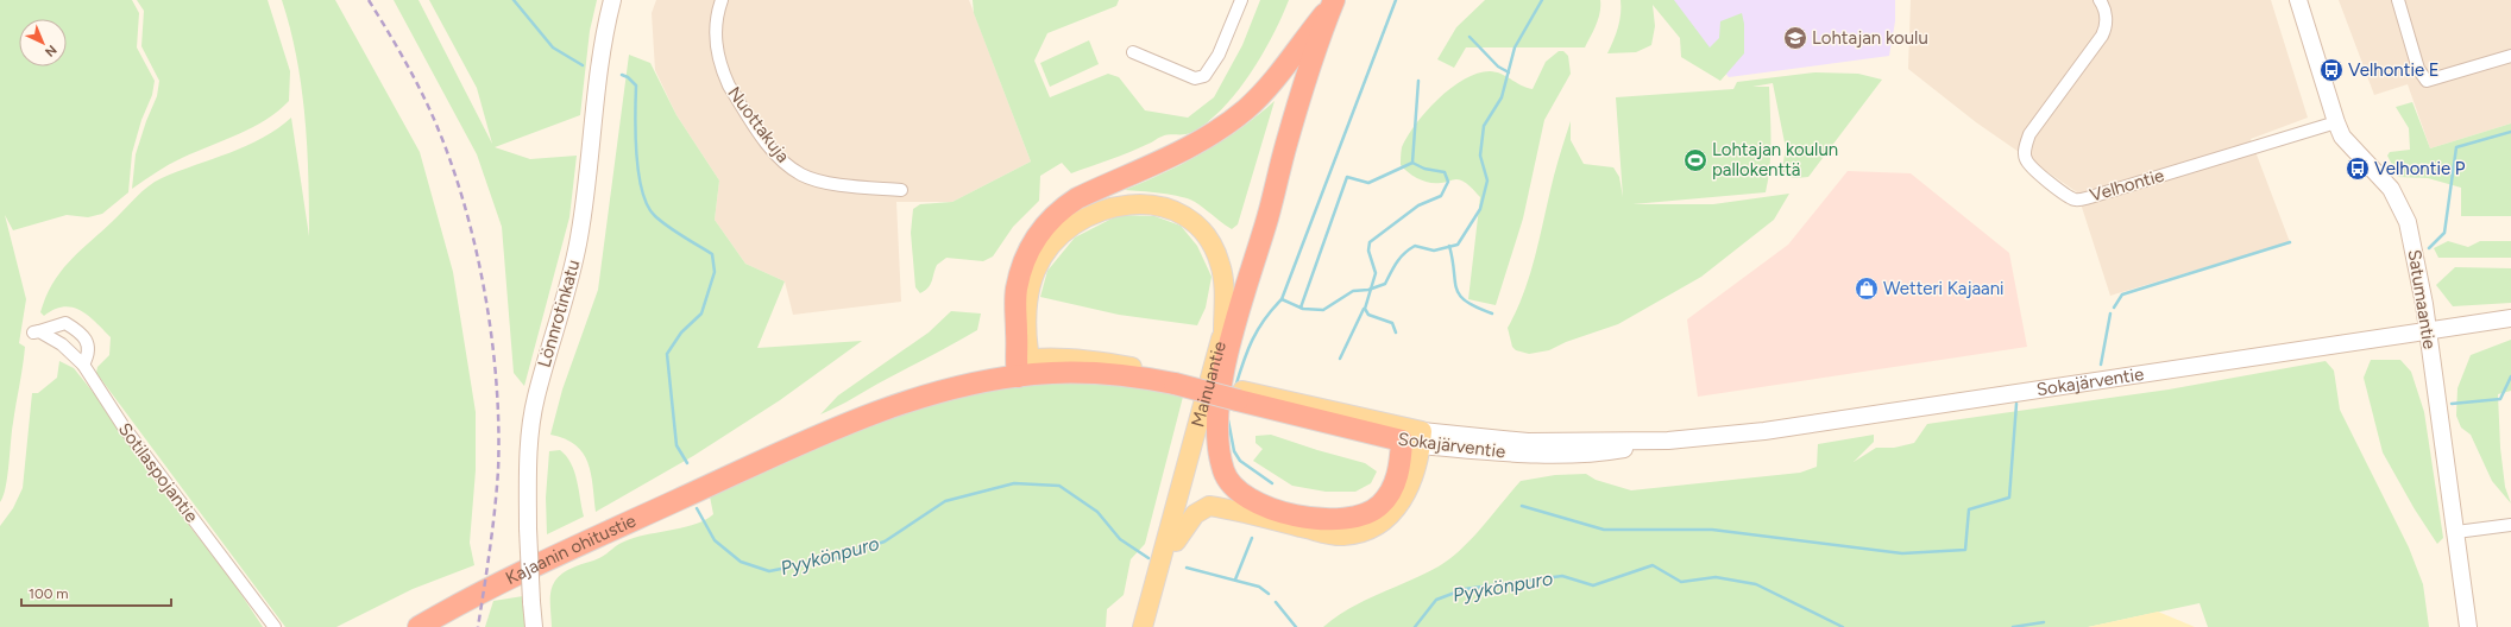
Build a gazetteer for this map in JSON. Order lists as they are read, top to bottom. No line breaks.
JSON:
{"streets":{"highway":["Sokajärventie","Mainuantie","Kajaanin ohitustie"],"street":["Nuottakuja","Velhontie","Satumaantie","Lönnrotinkatu","Sotilaspojantie"]},"crossings":[["Velhontie","Satumaantie"],["Satumaantie","Sokajärventie"],["Sokajärventie","Kajaanin ohitustie"]],"water":["Pyykönpuro"],"places":{"school or university":["Lohtajan koulu"],"bus stop":["Velhontie E","Velhontie P"],"sports":["Lohtajan koulun pallokenttä"],"shop":["Wetteri Kajaani"]},"scale_bar":"100 m","north":"bottom right"}
